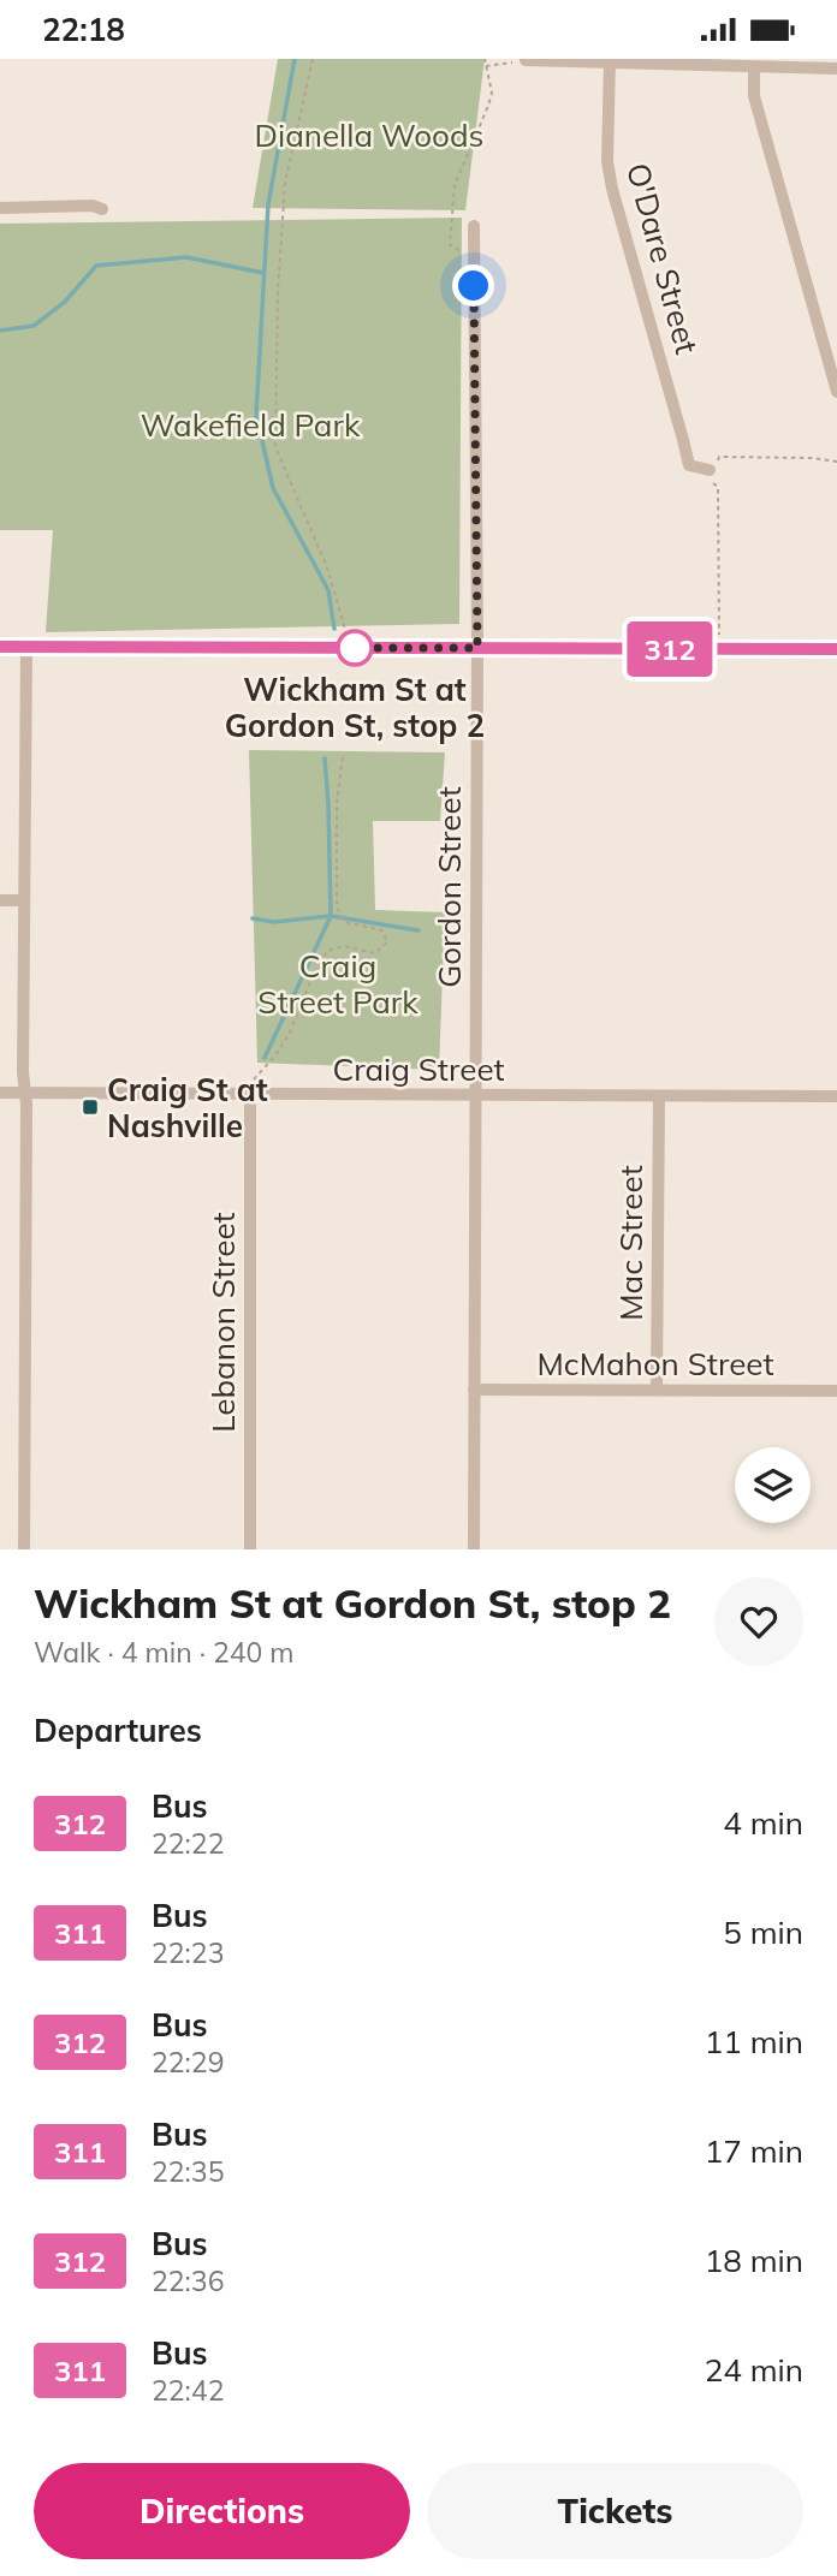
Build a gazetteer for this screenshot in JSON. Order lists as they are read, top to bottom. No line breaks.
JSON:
{"streets":{"street":["O'Dare Street","Gordon Street","Craig Street","Mac Street","Lebanon Street","McMahon Street"]},"crossings":[["Gordon Street","Craig Street"],["Gordon Street","McMahon Street"],["Craig Street","Mac Street"],["Craig Street","Lebanon Street"],["Mac Street","McMahon Street"]],"parks":["Dianella Woods","Wakefield Park","Craig Street Park"],"places":{"other":["Wickham St at Gordon St, stop 2"],"transit":["Craig St at Nashville"]},"lines":["bus line 312"],"page":{"status":"22:18","on_map":"312","heading":[["Wickham St at Gordon St, stop 2","Walk · 4 min · 240 m"],"Departures"],"list":[{"mark":"312","name":"Bus","note":"22:22","value":"4 min"},{"mark":"311","name":"Bus","note":"22:23","value":"5 min"},{"mark":"312","name":"Bus","note":"22:29","value":"11 min"},{"mark":"311","name":"Bus","note":"22:35","value":"17 min"},{"mark":"312","name":"Bus","note":"22:36","value":"18 min"},{"mark":"311","name":"Bus","note":"22:42","value":"24 min"}],"buttons":["Directions","Tickets"]}}
